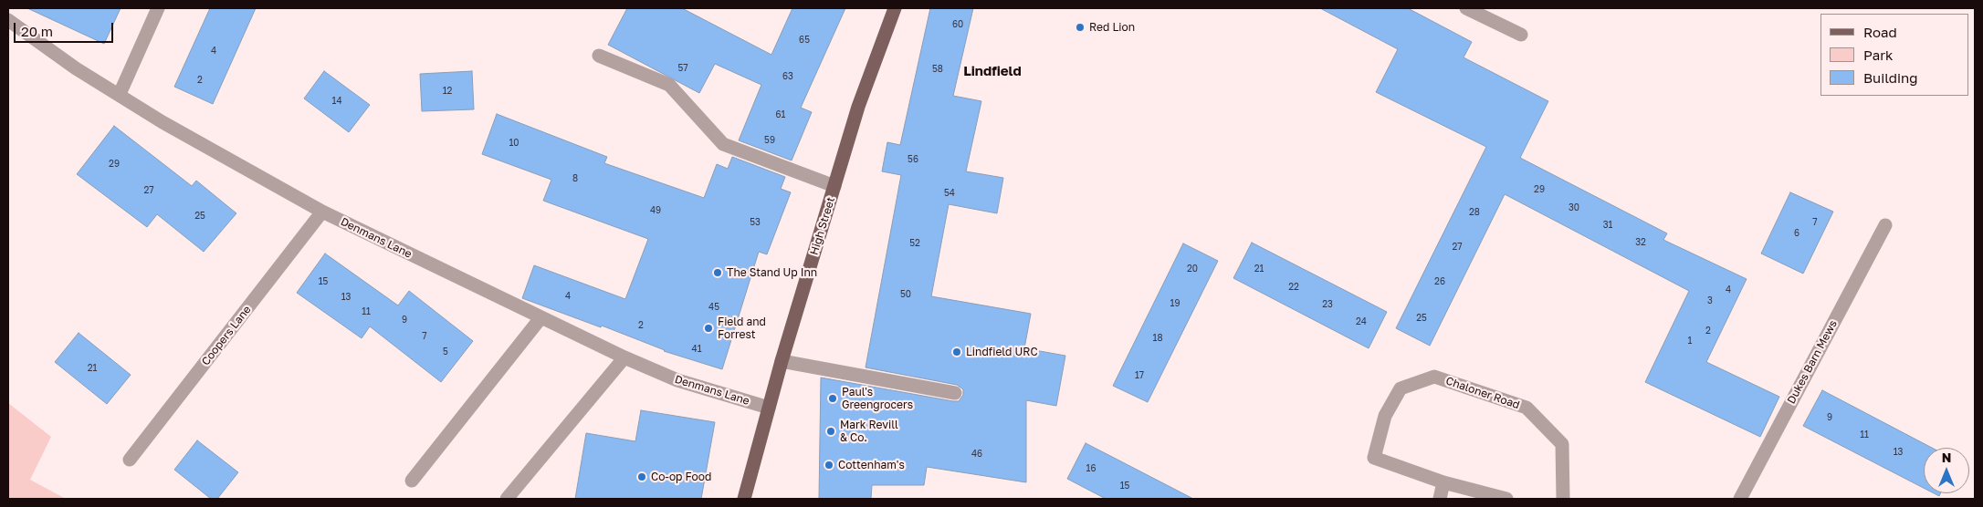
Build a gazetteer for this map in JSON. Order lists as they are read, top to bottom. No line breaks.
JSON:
{"streets":{"main road":["High Street"],"street":["Denmans Lane","Coopers Lane","Dukes Barn Mews","Chaloner Road"]},"crossings":[["High Street","Denmans Lane"],["Denmans Lane","Coopers Lane"]],"districts":["Lindfield"],"places":["Red Lion","The Stand Up Inn","Field and Forrest","Lindfield URC","Paul's Greengrocers","Mark Revill & Co.","Cottenham's","Co-op Food"],"house_numbers":["60","65","4","57","58","63","2","12","14","61","59","10","56","29","8","29","27","54","30","49","28","25","53","7","31","6","32","52","27","20","21","15","26","22","4","50","4","13","3","19","23","45","11","25","9","24","2","2","7","18","1","41","5","21","17","9","11","13","46","16","15"],"legend":["Road","Park","Building"],"scale_bar":"20 m","north":"top"}
